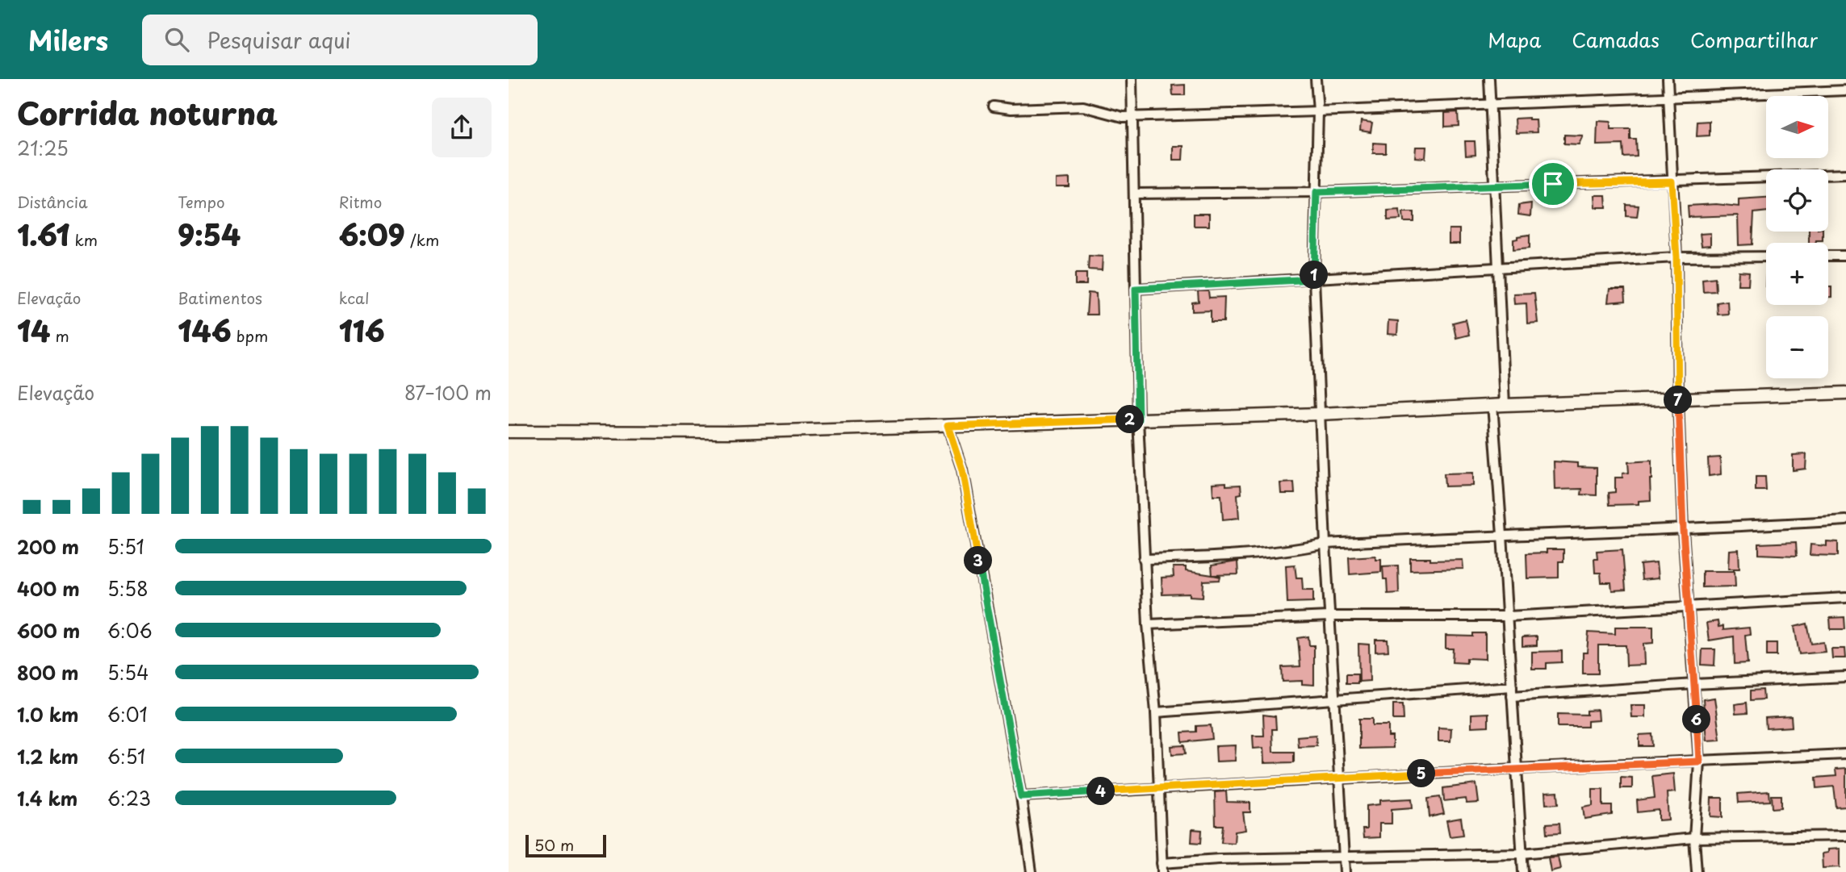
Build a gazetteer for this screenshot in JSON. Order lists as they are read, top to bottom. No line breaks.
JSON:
{"scale_bar":"50 m","north":"right","page":{"header":"Milers","search":"Pesquisar aqui","nav":["Mapa","Camadas","Compartilhar"],"heading":["Corrida noturna","21:25"],"map_buttons":["+","−"],"stats":[["Distância","1.61 km"],["Tempo","9:54"],["Ritmo","6:09 /km"],["Elevação","14 m"],["Batimentos","146 bpm"],["kcal","116"]],"pins":["1","7","2","3","6","5","4"],"chart":["Elevação","87–100 m"],"list":[{"name":"200 m","note":"5:51"},{"name":"400 m","note":"5:58"},{"name":"600 m","note":"6:06"},{"name":"800 m","note":"5:54"},{"name":"1.0 km","note":"6:01"},{"name":"1.2 km","note":"6:51"},{"name":"1.4 km","note":"6:23"}],"scale":"50 m"}}
